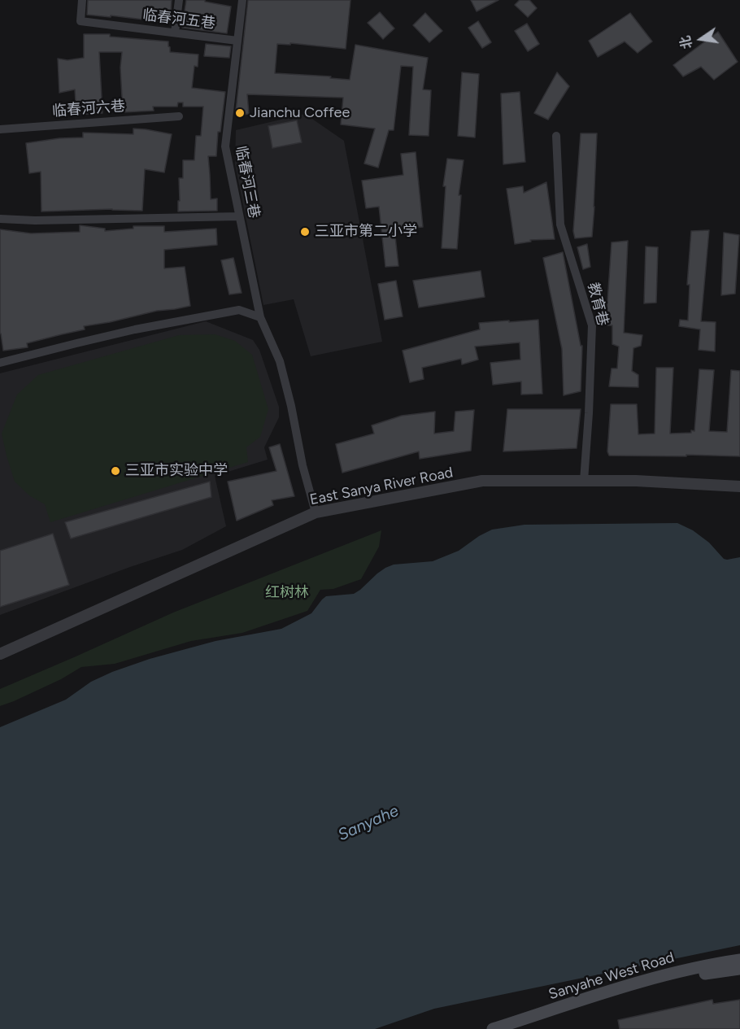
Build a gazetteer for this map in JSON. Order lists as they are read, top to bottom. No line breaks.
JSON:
{"streets":{"main road":["Sanyahe West Road"],"street":["临春河五巷","临春河六巷","临春河三巷","教育巷","East Sanya River Road"]},"crossings":[["临春河五巷","临春河三巷"],["临春河三巷","East Sanya River Road"],["教育巷","East Sanya River Road"]],"water":["Sanyahe"],"parks":["红树林"],"places":["Jianchu Coffee","三亚市第二小学","三亚市实验中学"],"north":"left"}
